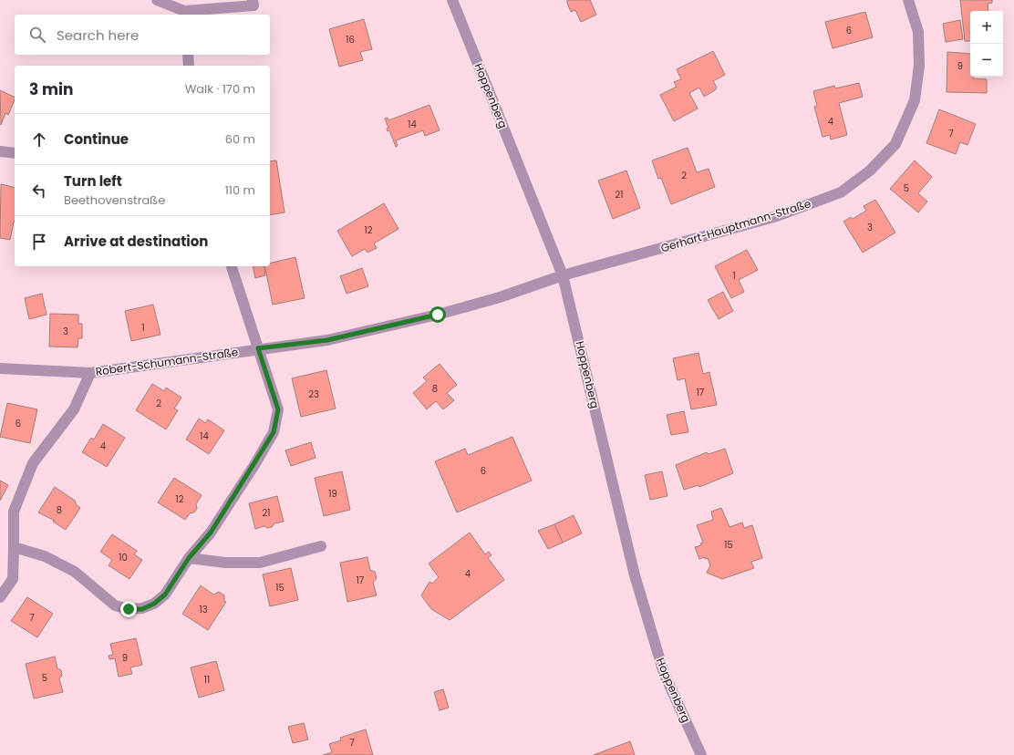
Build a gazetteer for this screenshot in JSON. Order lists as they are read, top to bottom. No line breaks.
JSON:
{"streets":{"street":["Hoppenberg","Gerhart-Hauptmann-Straße","Robert-Schumann-Straße"]},"crossings":[["Hoppenberg","Gerhart-Hauptmann-Straße"],["Hoppenberg","Robert-Schumann-Straße"],["Gerhart-Hauptmann-Straße","Robert-Schumann-Straße"]],"house_numbers":["6","16","9","4","14","7","2","5","21","3","12","1","1","3","8","17","23","2","6","14","4","6","19","12","8","21","15","10","4","17","15","13","7","9","5","11","7"],"page":{"map_buttons":["+","−"],"search":"Search here","heading":["3 min","Walk · 170 m"],"list":[["Continue","60 m"],["Turn left","Beethovenstraße","110 m"],"Arrive at destination"]}}
